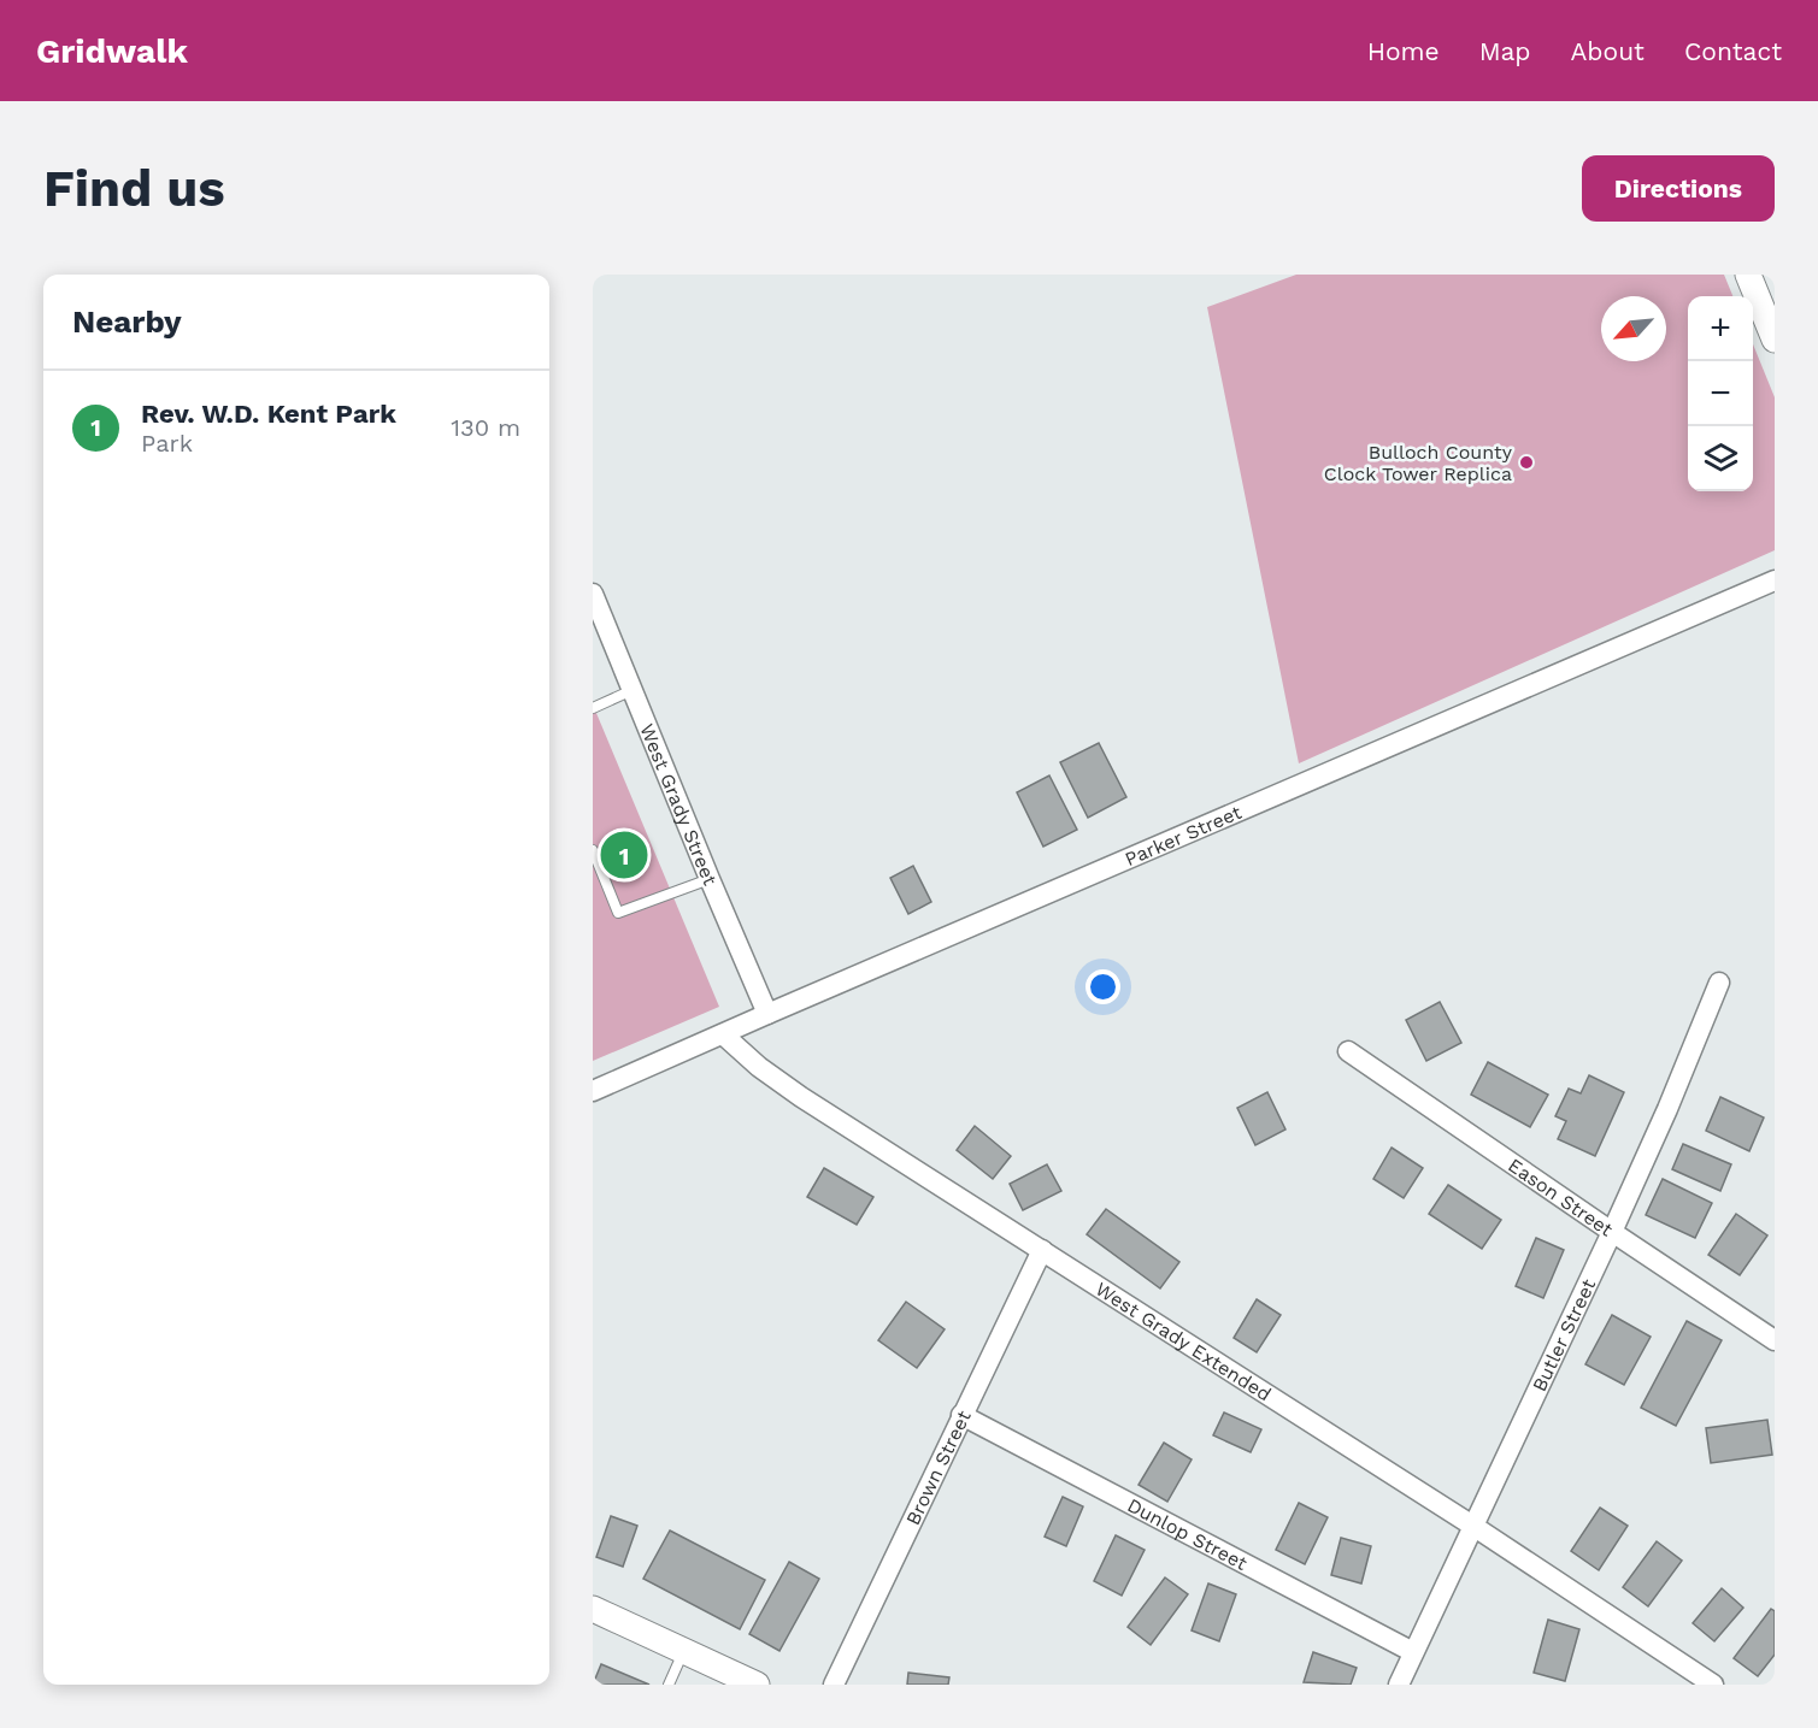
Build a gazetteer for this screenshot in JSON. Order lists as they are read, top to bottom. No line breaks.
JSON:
{"streets":{"street":["West Grady Street","Parker Street","Eason Street","Butler Street","West Grady Extended","Brown Street","Dunlop Street"]},"crossings":[["West Grady Street","Parker Street"],["Parker Street","West Grady Extended"],["Eason Street","Butler Street"],["Butler Street","West Grady Extended"],["Butler Street","Dunlop Street"],["West Grady Extended","Brown Street"],["Brown Street","Dunlop Street"]],"places":["Bulloch County Clock Tower Replica"],"north":"bottom left","page":{"header":"Gridwalk","nav":["Home","Map","About","Contact"],"buttons":"Directions","title":"Find us","heading":"Nearby","map_buttons":["+","−"],"list":[{"mark":"1","name":"Rev. W.D. Kent Park","note":"Park","value":"130 m"}],"pins":"1"}}
